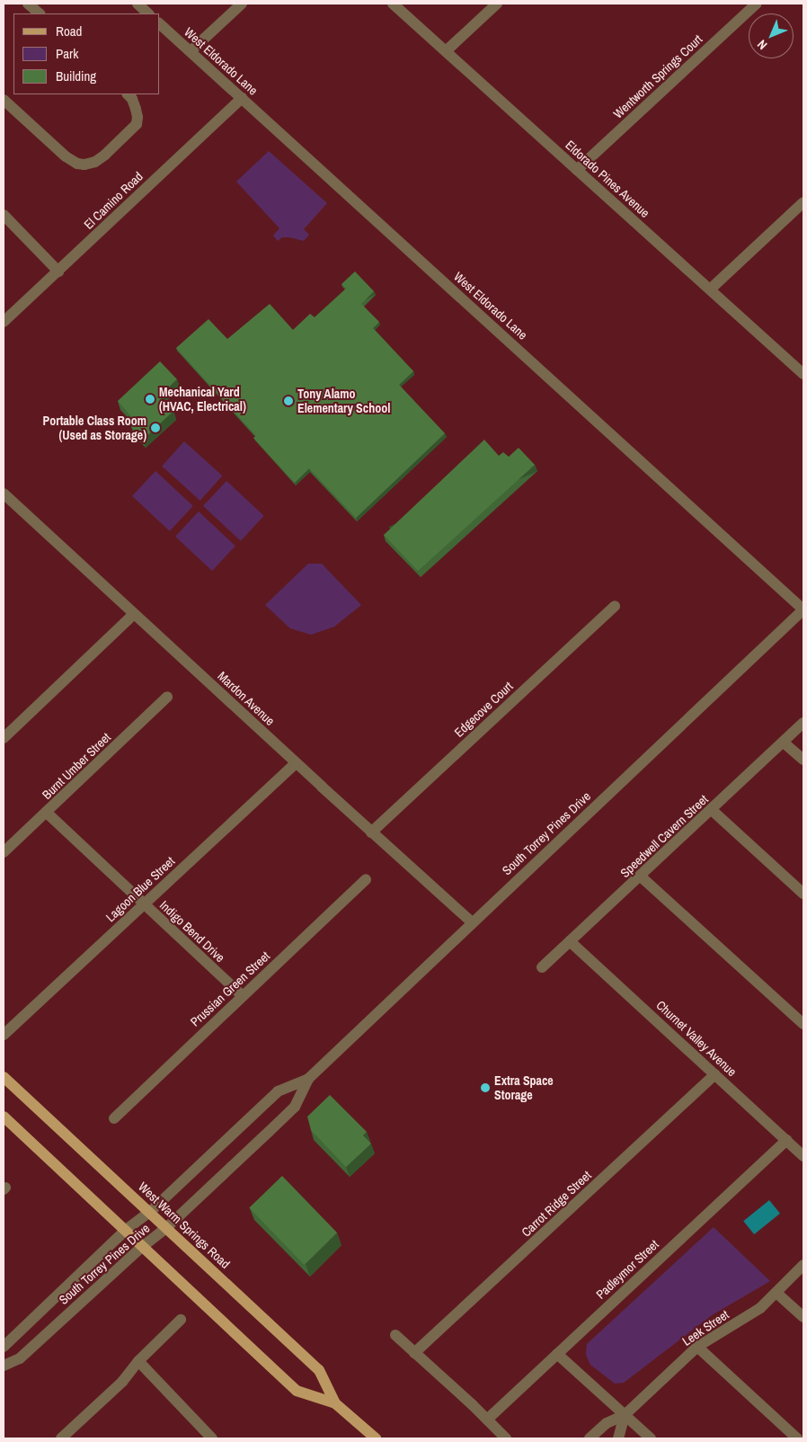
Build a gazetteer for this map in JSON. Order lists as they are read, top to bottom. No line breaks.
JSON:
{"streets":{"main road":["West Warm Springs Road"],"street":["West Eldorado Lane","Wentworth Springs Court","Eldorado Pines Avenue","El Camino Road","Mardon Avenue","Edgecove Court","Burnt Umber Street","South Torrey Pines Drive","Speedwell Cavern Street","Lagoon Blue Street","Indigo Bend Drive","Prussian Green Street","Churnet Valley Avenue","Carrot Ridge Street","Padleymor Street","Leek Street"]},"crossings":[["West Eldorado Lane","El Camino Road"],["West Eldorado Lane","South Torrey Pines Drive"],["Wentworth Springs Court","Eldorado Pines Avenue"],["Mardon Avenue","Edgecove Court"],["Mardon Avenue","South Torrey Pines Drive"],["Mardon Avenue","Lagoon Blue Street"],["Burnt Umber Street","Indigo Bend Drive"],["South Torrey Pines Drive","West Warm Springs Road"],["Speedwell Cavern Street","Churnet Valley Avenue"],["Lagoon Blue Street","Indigo Bend Drive"],["Indigo Bend Drive","Prussian Green Street"],["Churnet Valley Avenue","Carrot Ridge Street"],["Churnet Valley Avenue","Padleymor Street"]],"places":["Mechanical Yard (HVAC, Electrical)","Tony Alamo Elementary School","Portable Class Room (Used as Storage)","Extra Space Storage"],"legend":["Road","Park","Building"],"north":"bottom left"}
